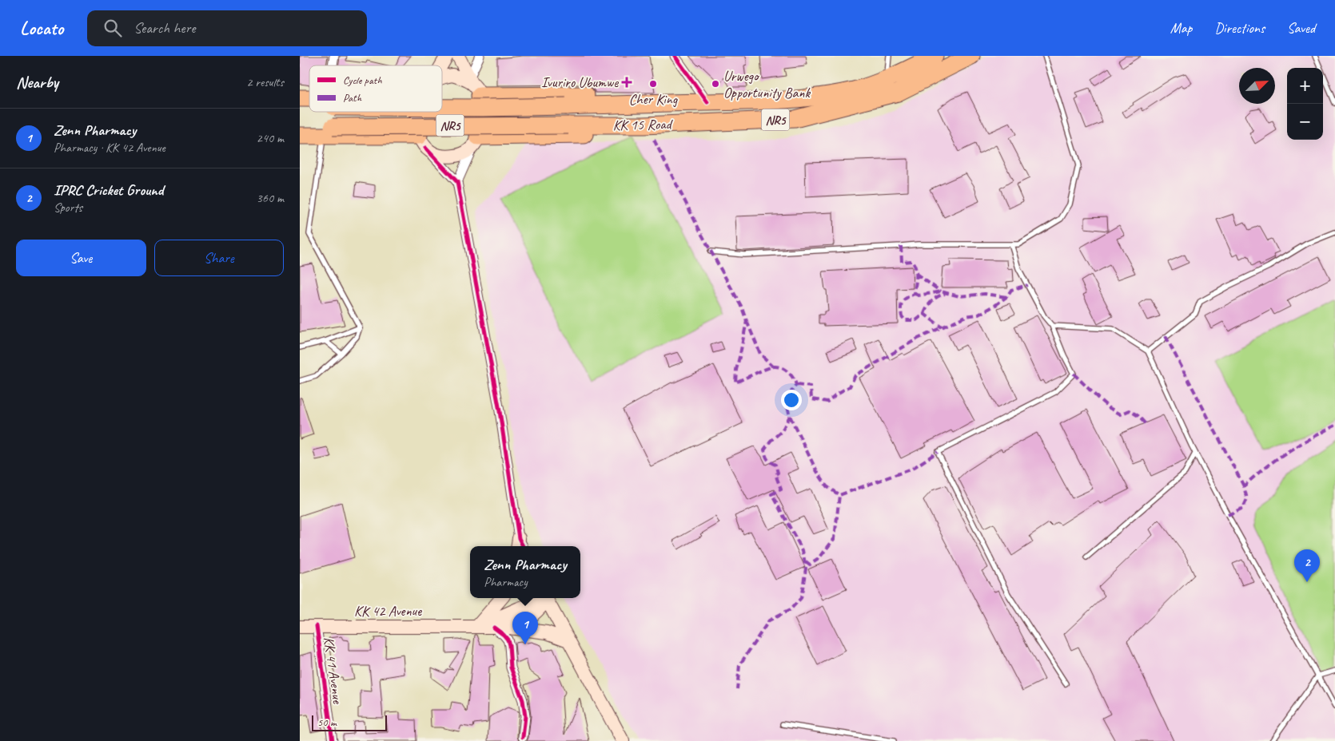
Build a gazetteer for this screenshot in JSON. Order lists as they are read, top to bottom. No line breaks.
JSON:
{"streets":{"highway":["NR5","KK 15 Road"],"main road":["KK 42 Avenue"],"street":["KK 41 Avenue"]},"crossings":[["KK 42 Avenue","KK 41 Avenue"]],"places":{"health":["Ivuriro Ubumwe"],"other":["Cher King","Urwego Opportunity Bank"]},"legend":["Cycle path","Path"],"scale_bar":"50 m","north":"top right","page":{"header":"Locato","search":"Search here","nav":["Map","Directions","Saved"],"heading":["Nearby","2 results"],"map_buttons":["+","−"],"list":[{"mark":"1","name":"Zenn Pharmacy","note":"Pharmacy · KK 42 Avenue","value":"240 m"},{"mark":"2","name":"IPRC Cricket Ground","note":"Sports","value":"360 m"}],"buttons":["Save","Share"],"popup":["Zenn Pharmacy","Pharmacy"],"pins":["2","1"],"scale":"50 m"}}
